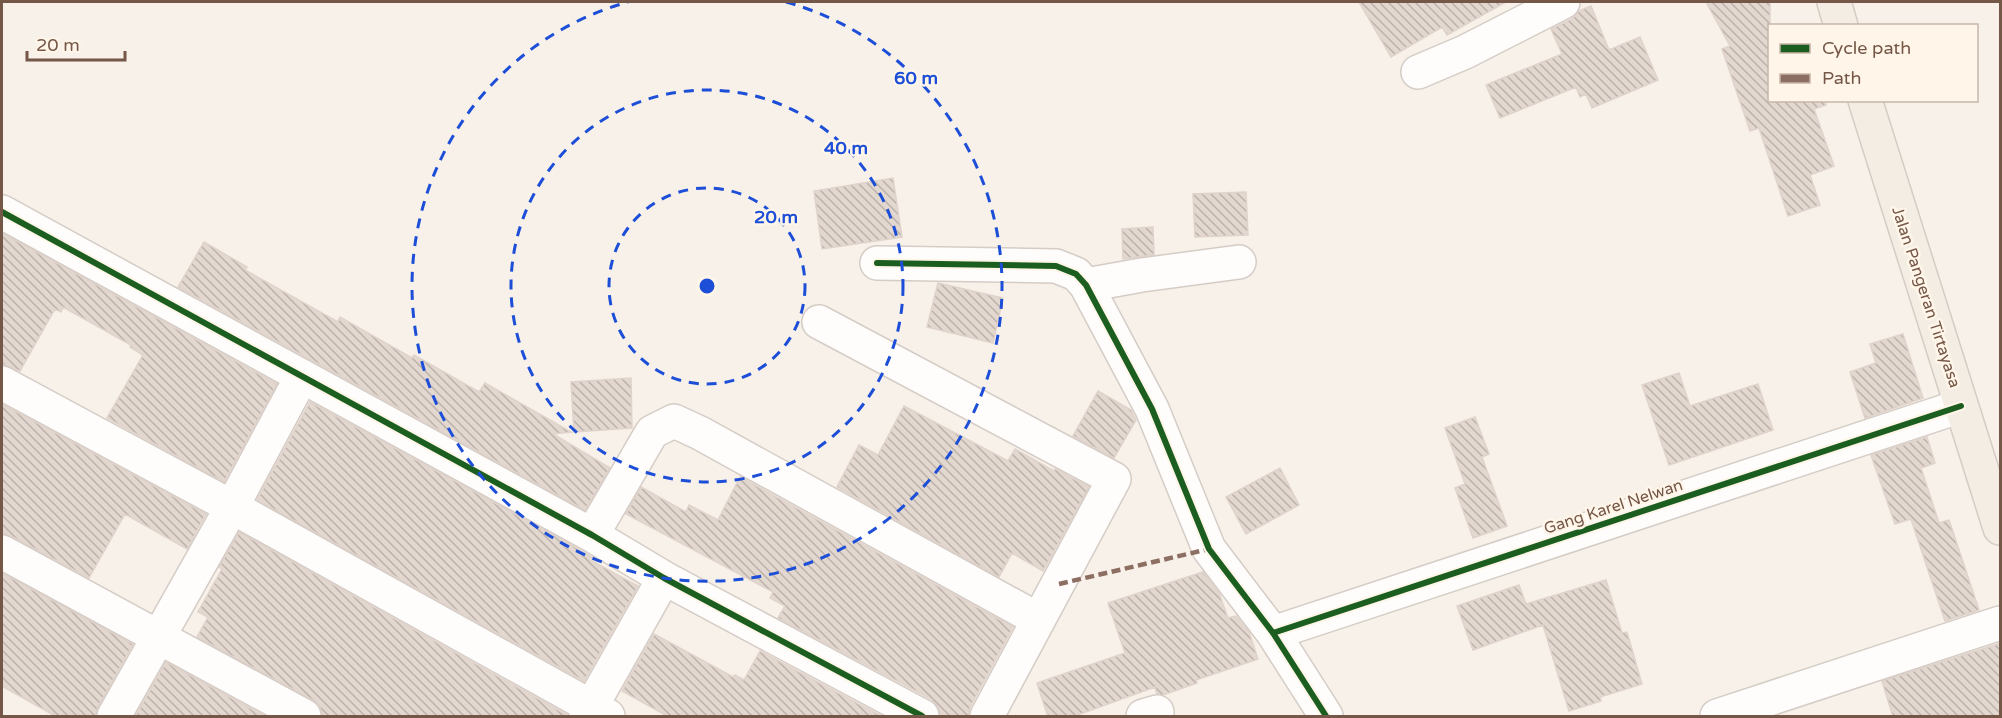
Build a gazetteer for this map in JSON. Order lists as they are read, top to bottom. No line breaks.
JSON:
{"streets":{"main road":["Jalan Pangeran Tirtayasa"],"street":["Gang Karel Nelwan"]},"crossings":[["Jalan Pangeran Tirtayasa","Gang Karel Nelwan"]],"legend":["Cycle path","Path"],"scale_bar":"20 m","rings":["60 m","40 m","20 m"]}
